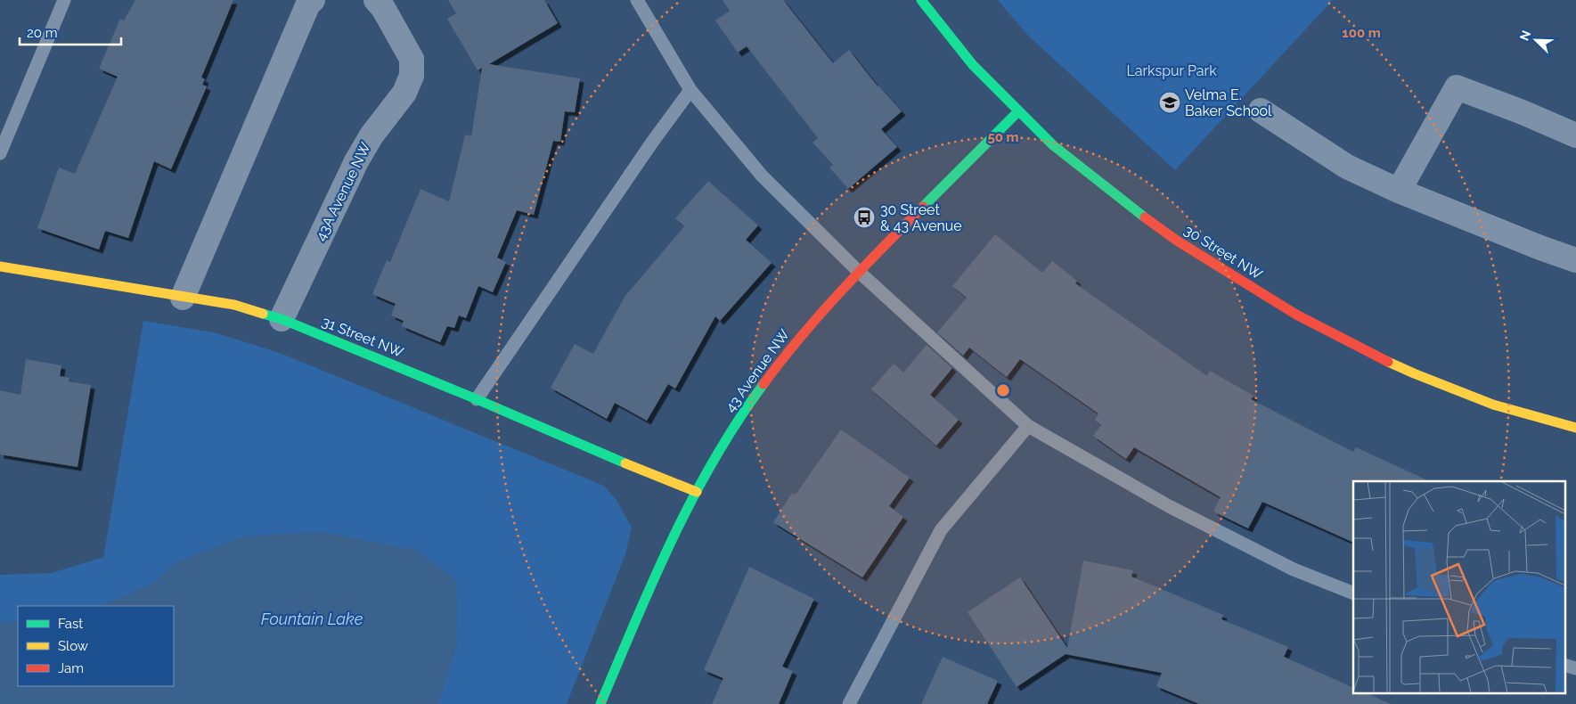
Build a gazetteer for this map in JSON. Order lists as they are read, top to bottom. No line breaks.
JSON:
{"streets":{"street":["43A Avenue NW","30 Street NW","31 Street NW","43 Avenue NW"]},"crossings":[["43A Avenue NW","31 Street NW"],["30 Street NW","43 Avenue NW"],["31 Street NW","43 Avenue NW"]],"water":["Fountain Lake"],"parks":["Larkspur Park"],"places":{"school or university":["Velma E. Baker School"],"bus stop":["30 Street & 43 Avenue"]},"legend":["Fast","Slow","Jam"],"scale_bar":"20 m","north":"top left","rings":["100 m","50 m"]}
